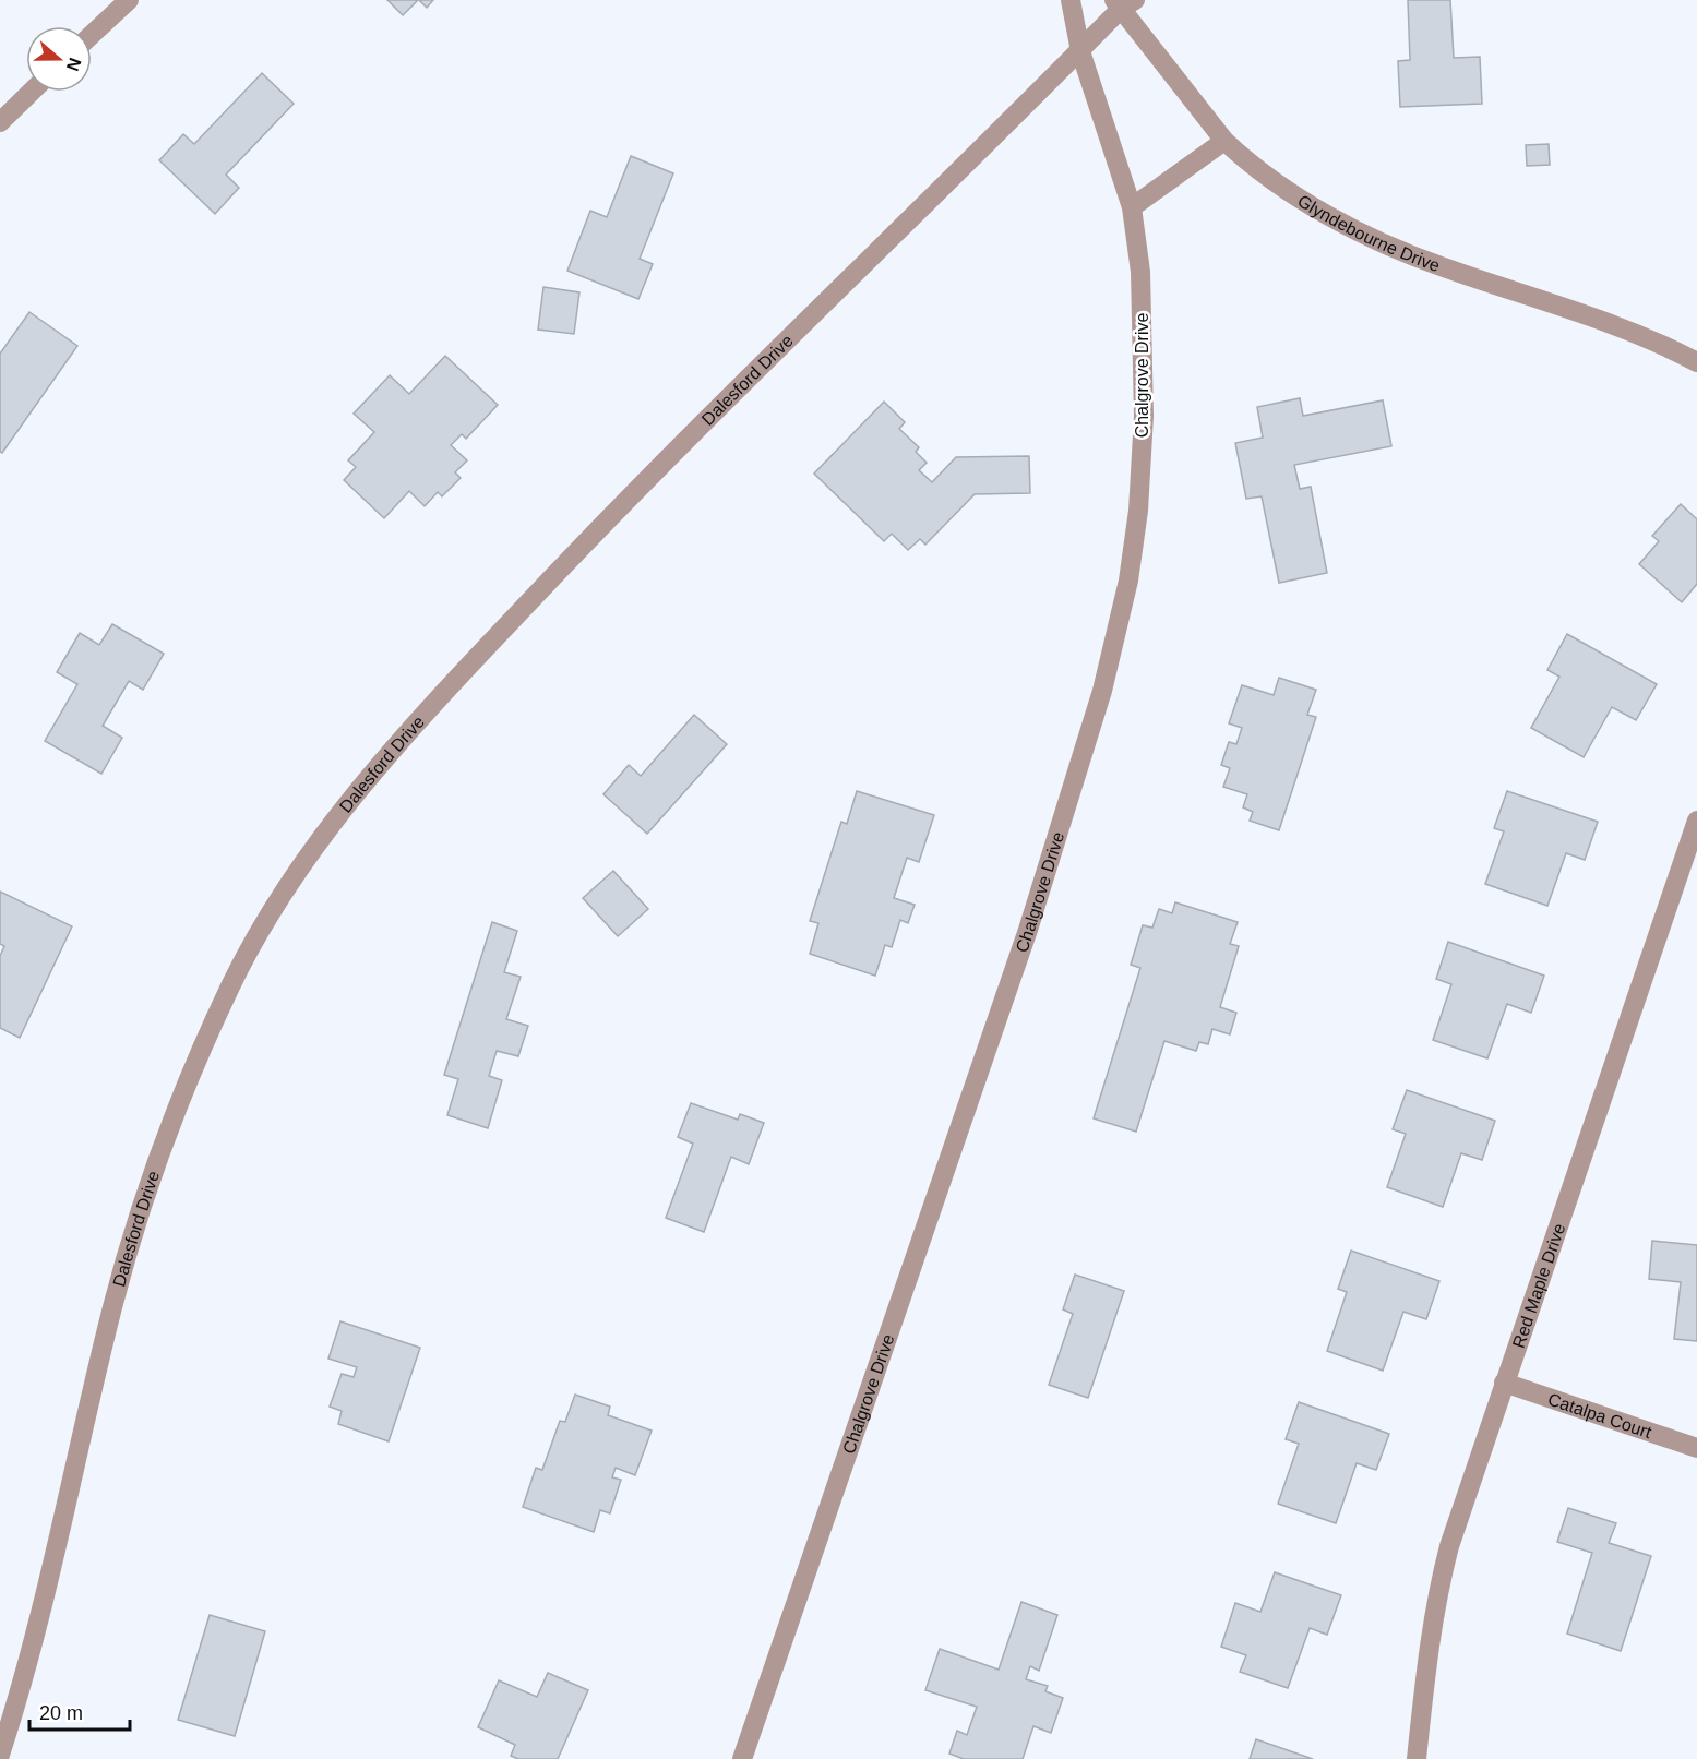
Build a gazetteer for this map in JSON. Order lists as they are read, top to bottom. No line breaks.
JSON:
{"streets":{"street":["Glyndebourne Drive","Chalgrove Drive","Dalesford Drive","Red Maple Drive","Catalpa Court"]},"crossings":[["Glyndebourne Drive","Dalesford Drive"],["Chalgrove Drive","Dalesford Drive"],["Red Maple Drive","Catalpa Court"]],"scale_bar":"20 m","north":"right"}
